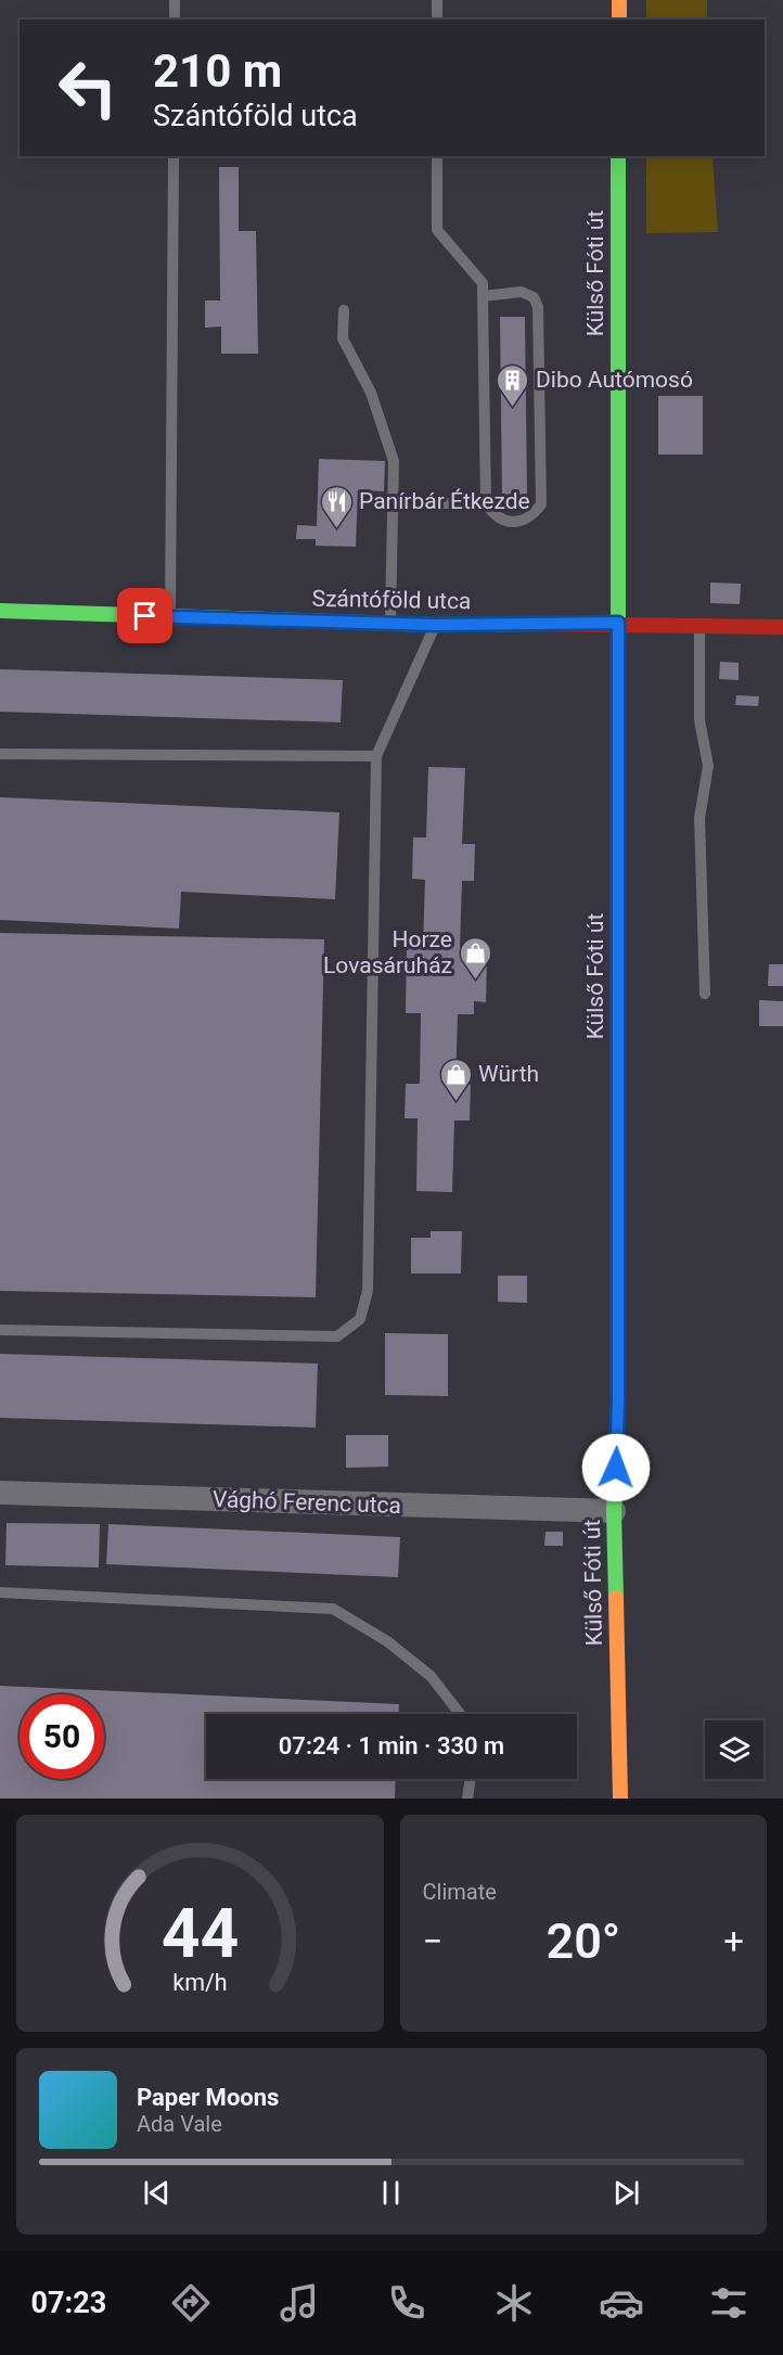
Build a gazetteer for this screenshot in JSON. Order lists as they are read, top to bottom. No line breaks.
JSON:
{"streets":{"main road":["Külső Fóti út","Szántóföld utca"],"street":["Vághó Ferenc utca"]},"crossings":[["Külső Fóti út","Szántóföld utca"],["Külső Fóti út","Vághó Ferenc utca"]],"places":{"building":["Dibo Autómosó"],"restaurant":["Panírbár Étkezde"],"shop":["Horze Lovasáruház","Würth"]},"page":{"turn":["210 m","Szántóföld utca"],"limit":"50","trip":"07:24 · 1 min · 330 m","tile":"Climate","heat":["−","20°","+"],"song":["Paper Moons","Ada Vale"],"tabs":"07:23","gauge":["44","km/h"]}}
